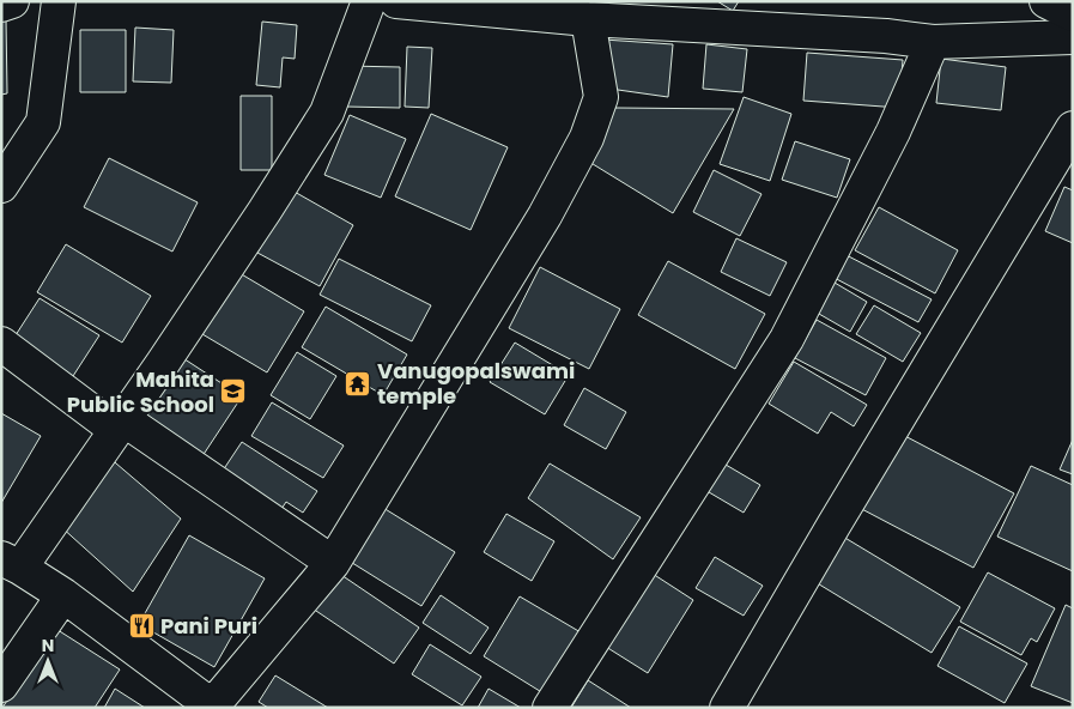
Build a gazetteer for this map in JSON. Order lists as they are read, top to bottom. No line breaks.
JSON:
{"places":{"temple":["Vanugopalswami temple"],"school or university":["Mahita Public School"],"restaurant":["Pani Puri"]},"north":"top"}
